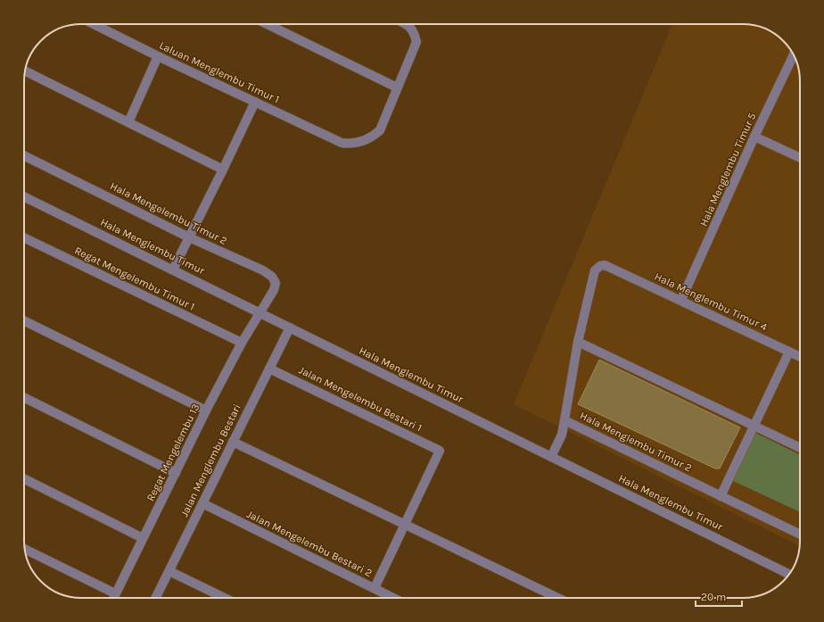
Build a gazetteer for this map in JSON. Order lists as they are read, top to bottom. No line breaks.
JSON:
{"streets":{"street":["Laluan Menglembu Timur 1","Hala Menglembu Timur 5","Hala Mengelembu Timur 2","Hala Menglembu Timur","Regat Mengelembu Timur 1","Hala Menglembu Timur 4","Jalan Mengelembu Bestari 1","Hala Menglembu Timur 2","Regat Mengelembu 13","Jalan Menglembu Bestari","Jalan Mengelembu Bestari 2"]},"crossings":[["Hala Menglembu Timur 5","Hala Menglembu Timur 4"],["Hala Mengelembu Timur 2","Hala Menglembu Timur"],["Hala Mengelembu Timur 2","Regat Mengelembu 13"],["Hala Menglembu Timur","Regat Mengelembu 13"],["Hala Menglembu Timur","Jalan Menglembu Bestari"],["Regat Mengelembu Timur 1","Regat Mengelembu 13"],["Hala Menglembu Timur 4","Hala Menglembu Timur 2"],["Jalan Mengelembu Bestari 1","Jalan Menglembu Bestari"],["Jalan Menglembu Bestari","Jalan Mengelembu Bestari 2"]],"scale_bar":"20 m"}
